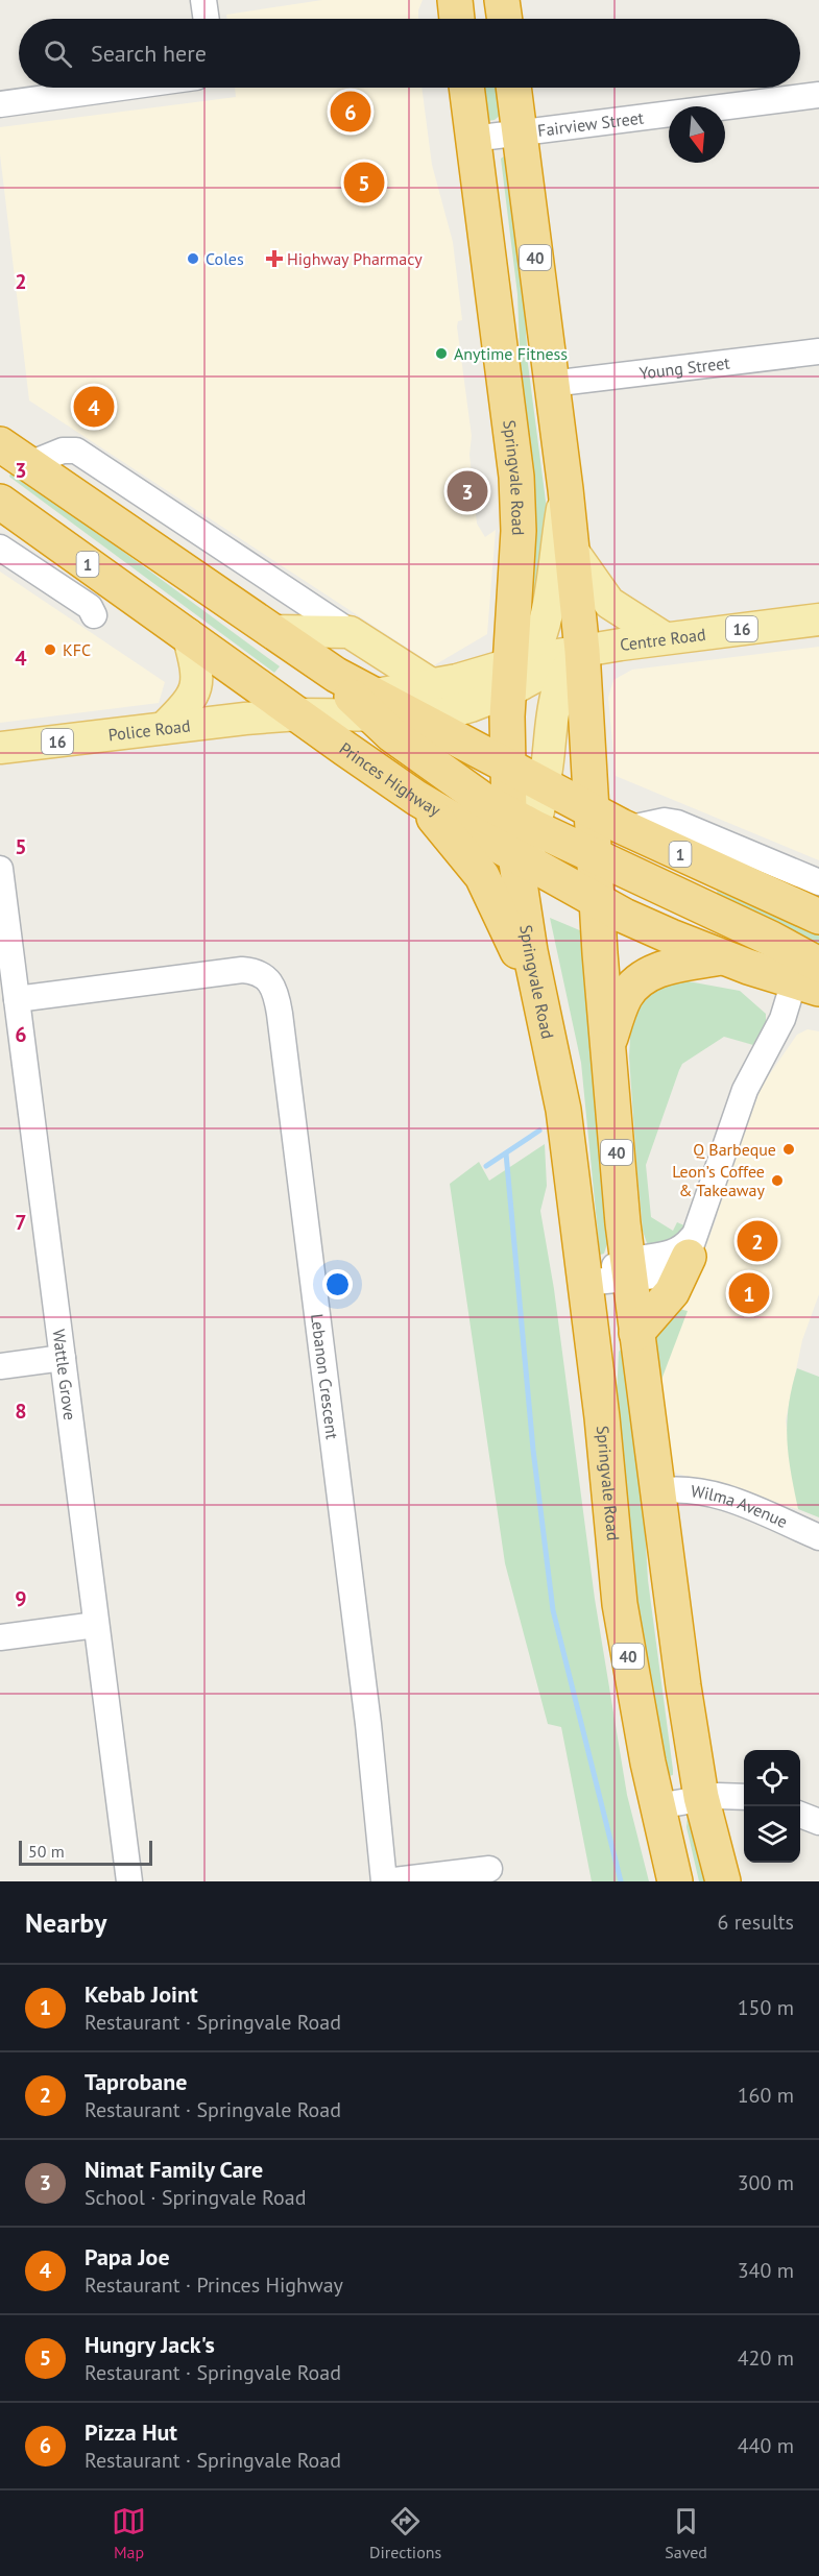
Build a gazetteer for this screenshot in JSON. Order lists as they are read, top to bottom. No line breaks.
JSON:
{"streets":{"highway":["40","Springvale Road","1","Princes Highway"],"main road":["16","Centre Road","Police Road"],"street":["Fairview Street","Young Street","Wattle Grove","Lebanon Crescent","Wilma Avenue"]},"crossings":[["Fairview Street","40"],["Fairview Street","Springvale Road"],["40","Young Street"],["40","Centre Road"],["40","Princes Highway"],["40","Wilma Avenue"],["Springvale Road","Centre Road"],["Springvale Road","Princes Highway"],["Centre Road","Police Road"],["Centre Road","Princes Highway"],["Police Road","Princes Highway"],["Wattle Grove","Lebanon Crescent"]],"places":{"other":["Coles","Anytime Fitness","KFC","Q Barbeque","Leon’s Coffee & Takeaway"],"health":["Highway Pharmacy"]},"scale_bar":"50 m","north":"bottom","page":{"search":"Search here","pins":["6","5","4","3","2","1"],"scale":"50 m","heading":["Nearby","6 results"],"list":[{"mark":"1","name":"Kebab Joint","note":"Restaurant · Springvale Road","value":"150 m"},{"mark":"2","name":"Taprobane","note":"Restaurant · Springvale Road","value":"160 m"},{"mark":"3","name":"Nimat Family Care","note":"School · Springvale Road","value":"300 m"},{"mark":"4","name":"Papa Joe","note":"Restaurant · Princes Highway","value":"340 m"},{"mark":"5","name":"Hungry Jack's","note":"Restaurant · Springvale Road","value":"420 m"},{"mark":"6","name":"Pizza Hut","note":"Restaurant · Springvale Road","value":"440 m"}],"nav":["Map","Directions","Saved"]},"grid":{"rows":["2","3","4","5","6","7","8","9"]}}
